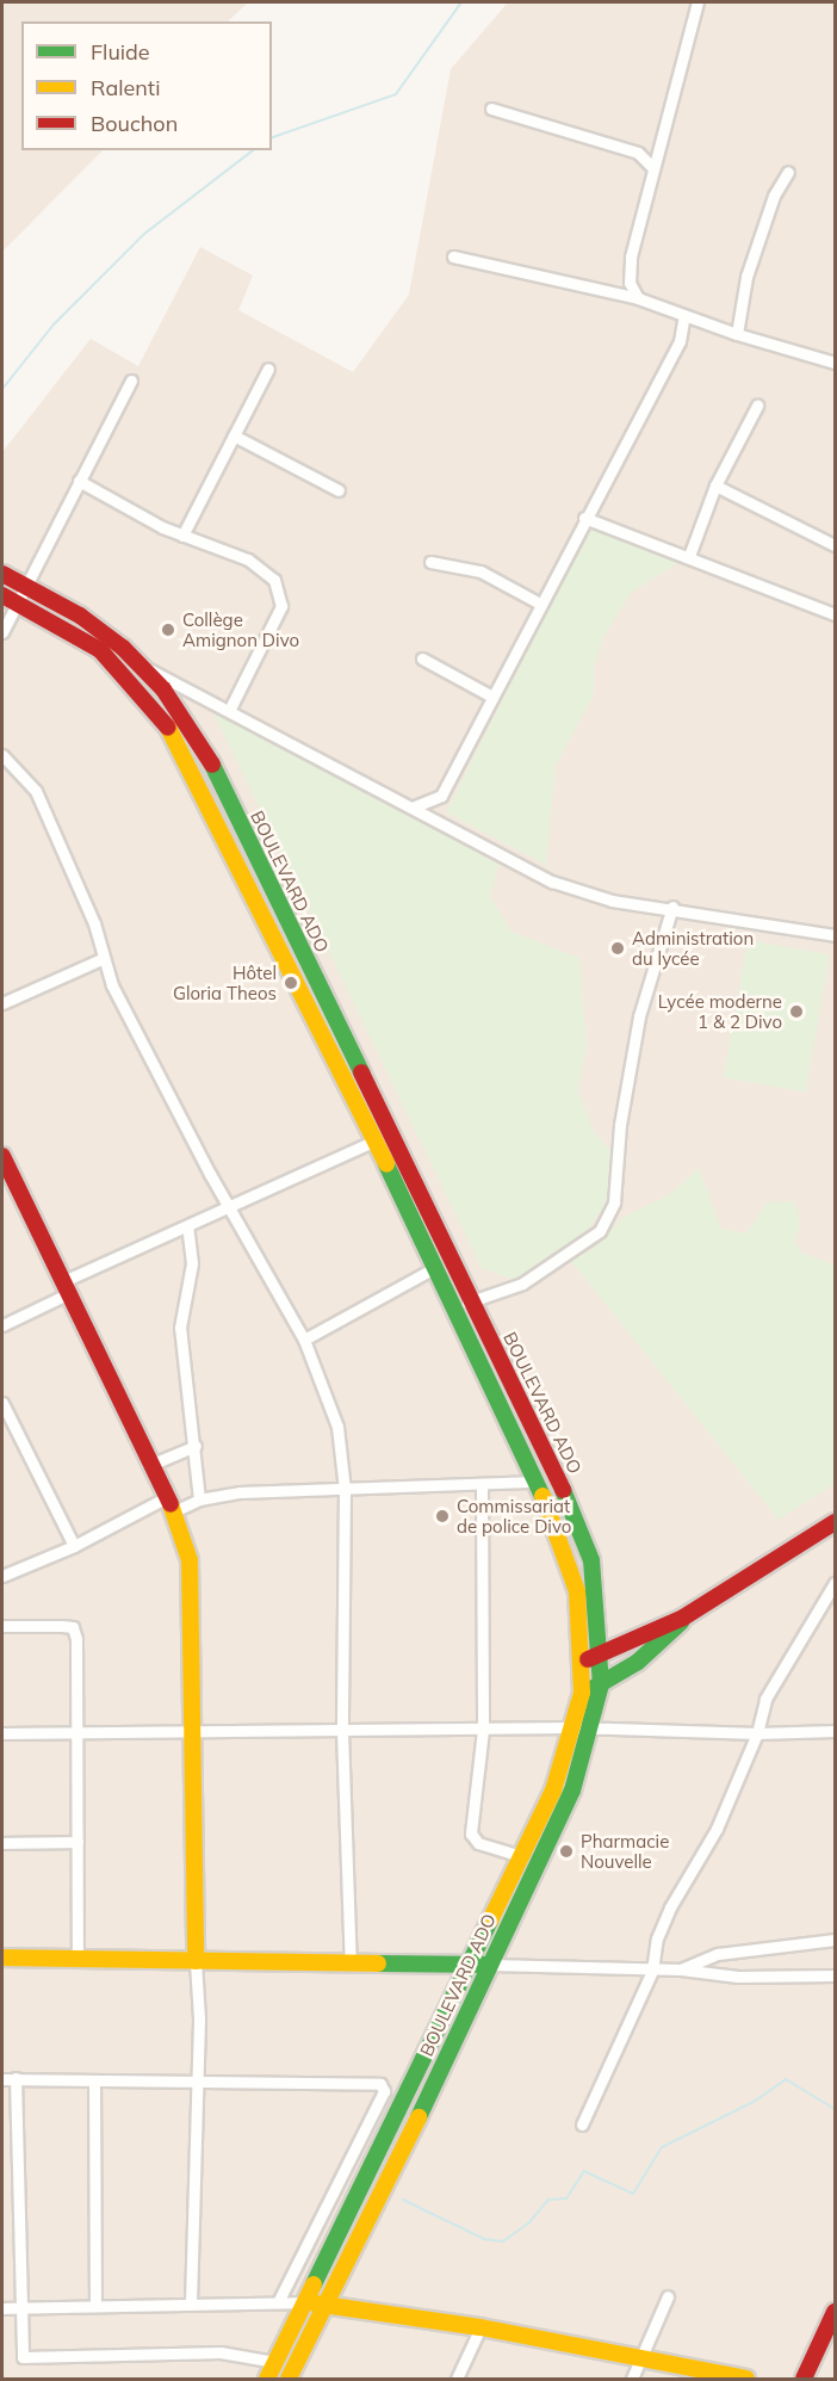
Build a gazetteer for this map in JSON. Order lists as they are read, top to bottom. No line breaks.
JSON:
{"streets":{"main road":["BOULEVARD ADO"]},"places":["Collège Amignon Divo","Administration du lycée","Hôtel Gloria Theos","Lycée moderne 1 & 2 Divo","Commissariat de police Divo","Pharmacie Nouvelle"],"legend":["Fluide","Ralenti","Bouchon"]}
